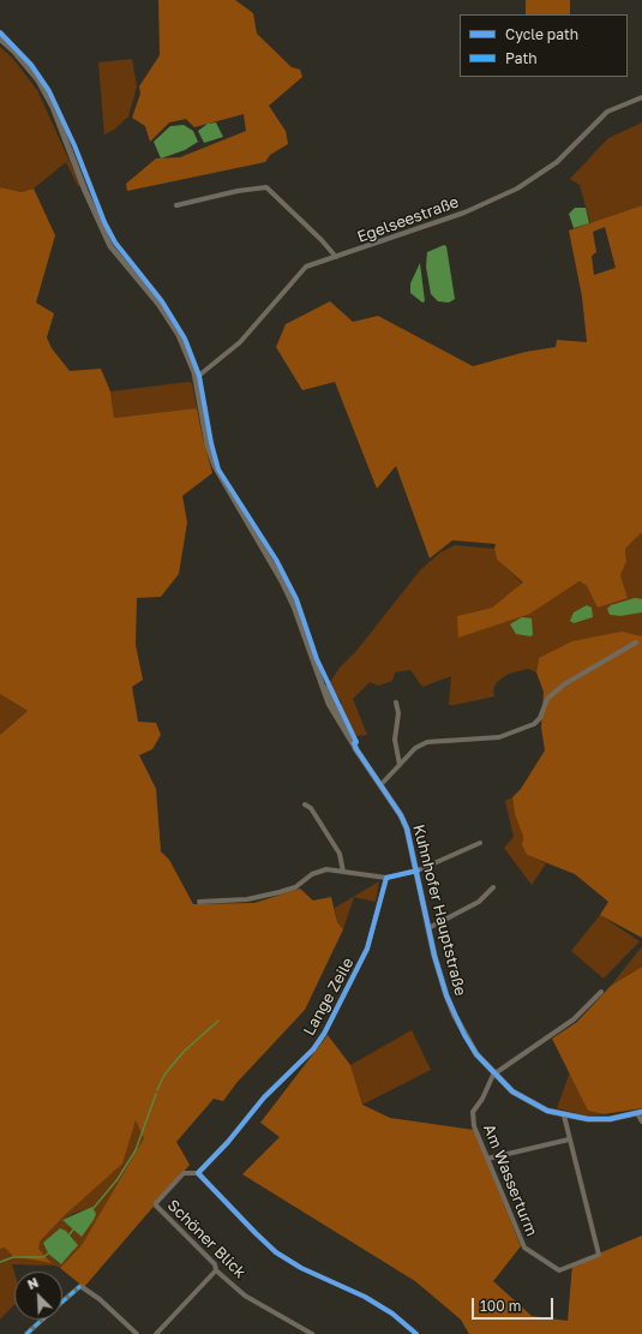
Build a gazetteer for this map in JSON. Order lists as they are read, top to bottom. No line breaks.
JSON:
{"streets":{"street":["Egelseestraße","Kuhnhofer Hauptstraße","Lange Zeile","Am Wasserturm","Schöner Blick"]},"crossings":[["Kuhnhofer Hauptstraße","Am Wasserturm"],["Lange Zeile","Schöner Blick"]],"legend":["Cycle path","Path"],"scale_bar":"100 m","north":"top left"}
